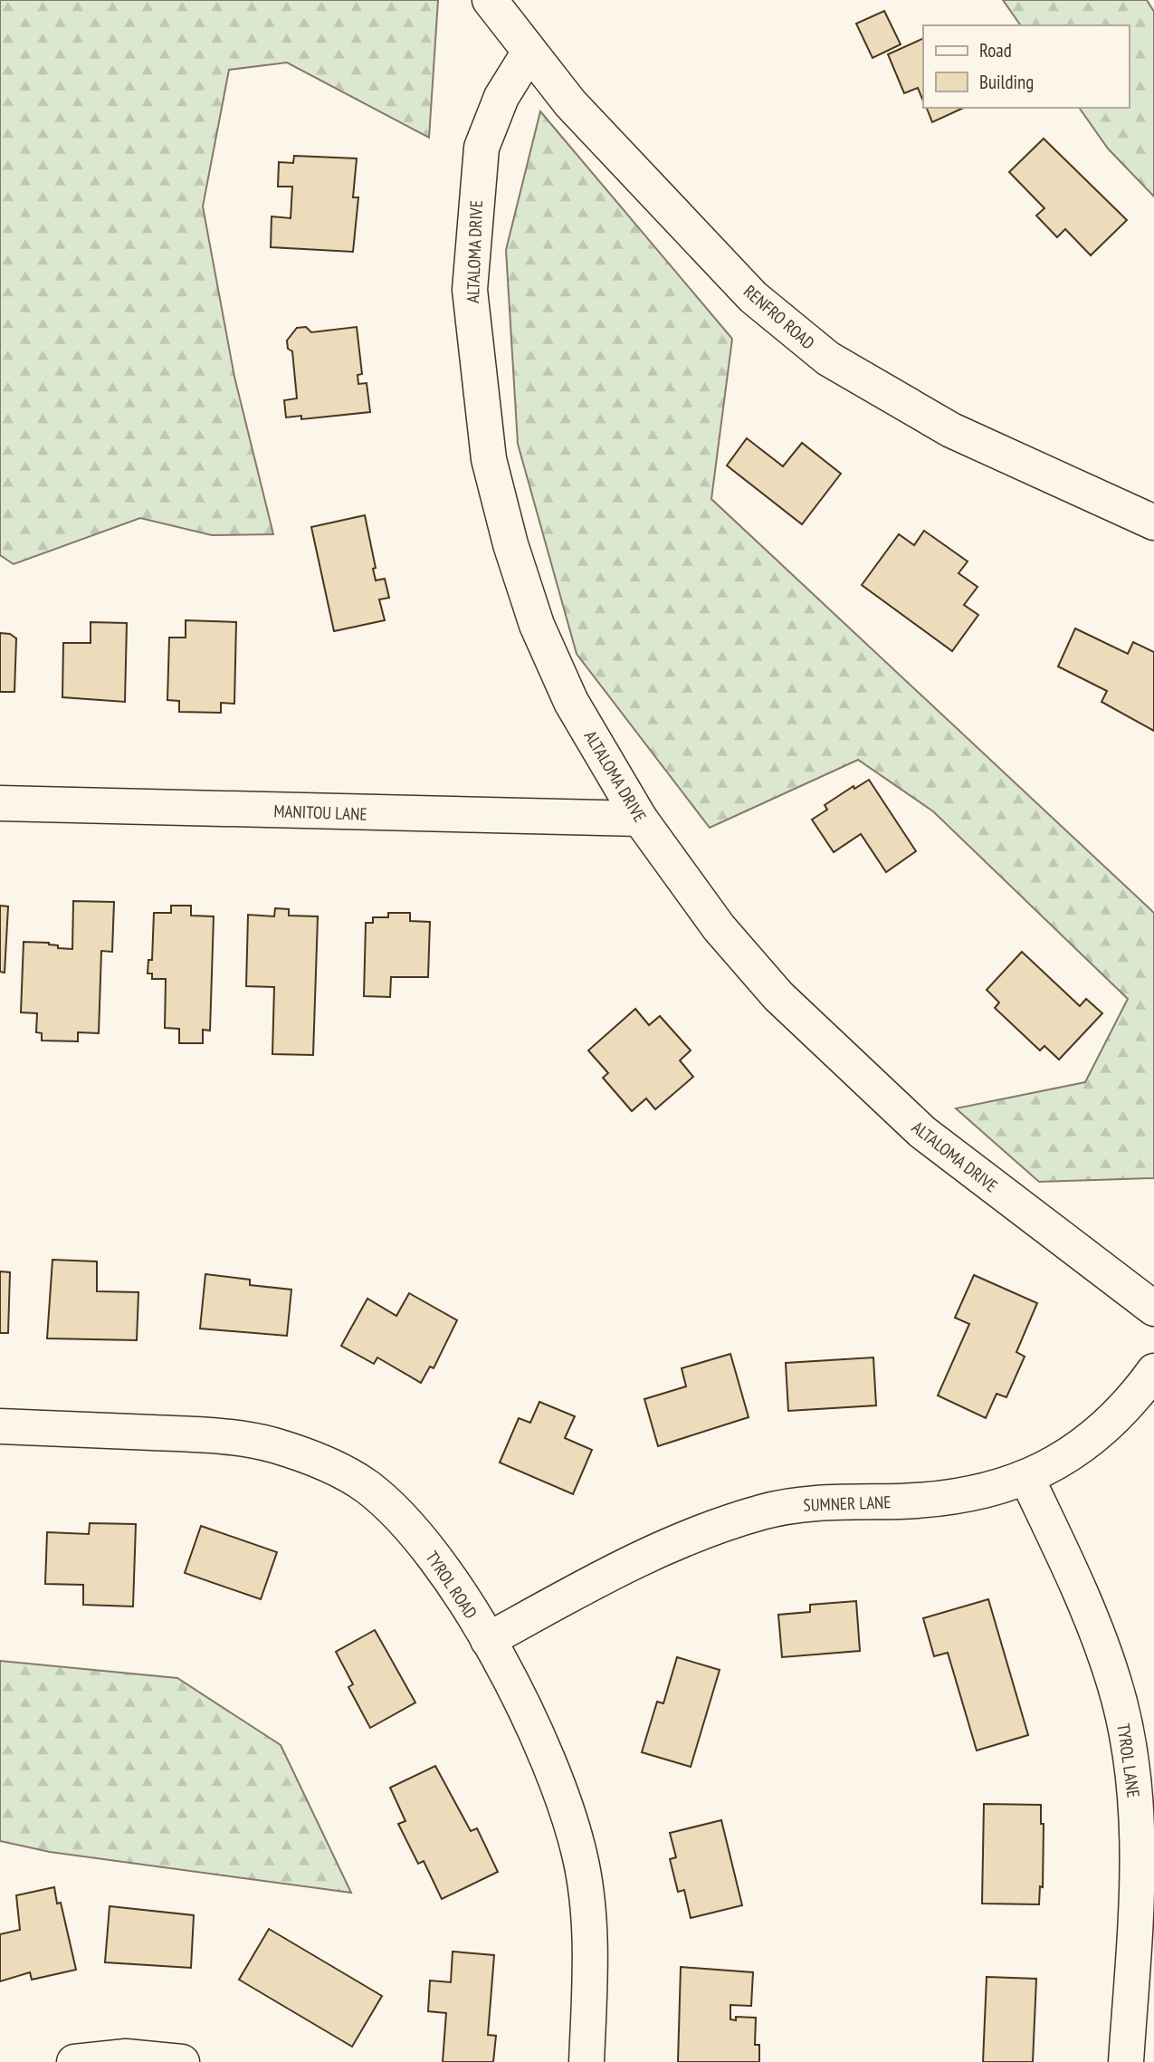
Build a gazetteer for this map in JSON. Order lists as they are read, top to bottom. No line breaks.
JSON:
{"streets":{"street":["ALTALOMA DRIVE","RENFRO ROAD","MANITOU LANE","SUMNER LANE","TYROL ROAD","TYROL LANE"]},"crossings":[["ALTALOMA DRIVE","RENFRO ROAD"],["ALTALOMA DRIVE","MANITOU LANE"],["SUMNER LANE","TYROL ROAD"],["SUMNER LANE","TYROL LANE"]],"legend":["Road","Building"]}
